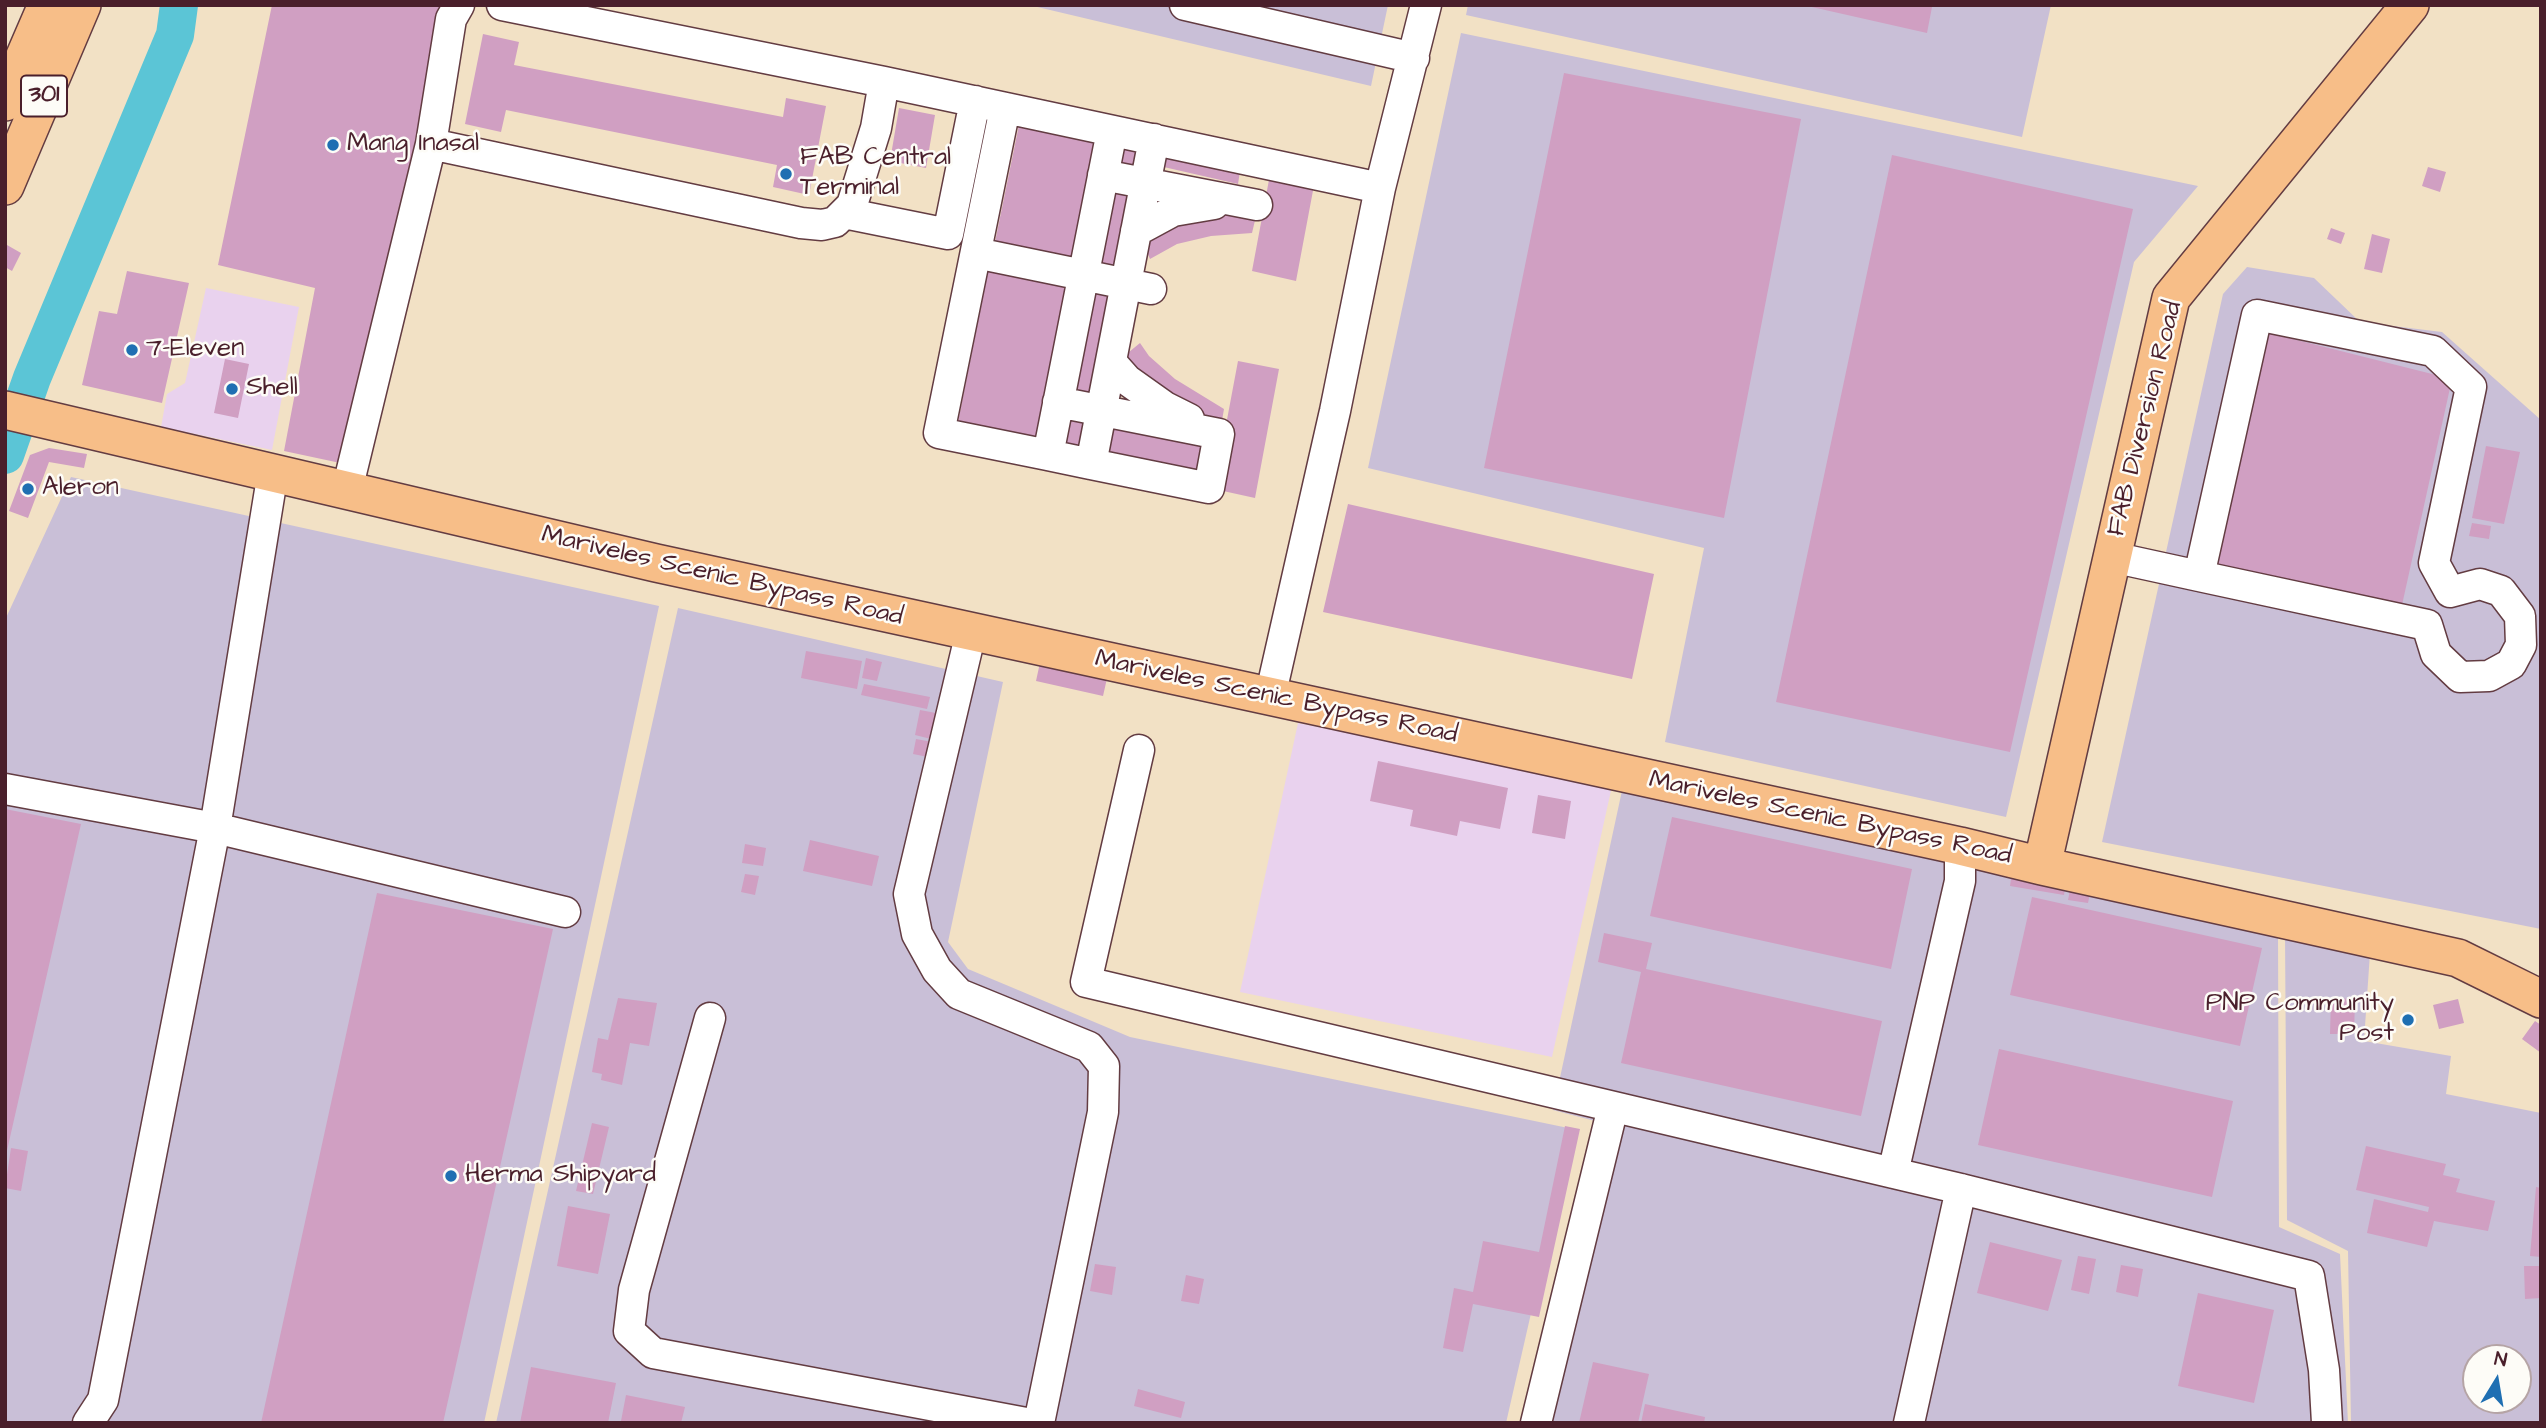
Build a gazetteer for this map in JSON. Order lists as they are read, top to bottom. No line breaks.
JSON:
{"streets":{"main road":["301","FAB Diversion Road","Mariveles Scenic Bypass Road"]},"crossings":[["FAB Diversion Road","Mariveles Scenic Bypass Road"]],"places":["Mang Inasal","FAB Central Terminal","7-Eleven","Shell","Aleron","PNP Community Post","Herma Shipyard"],"north":"top"}
